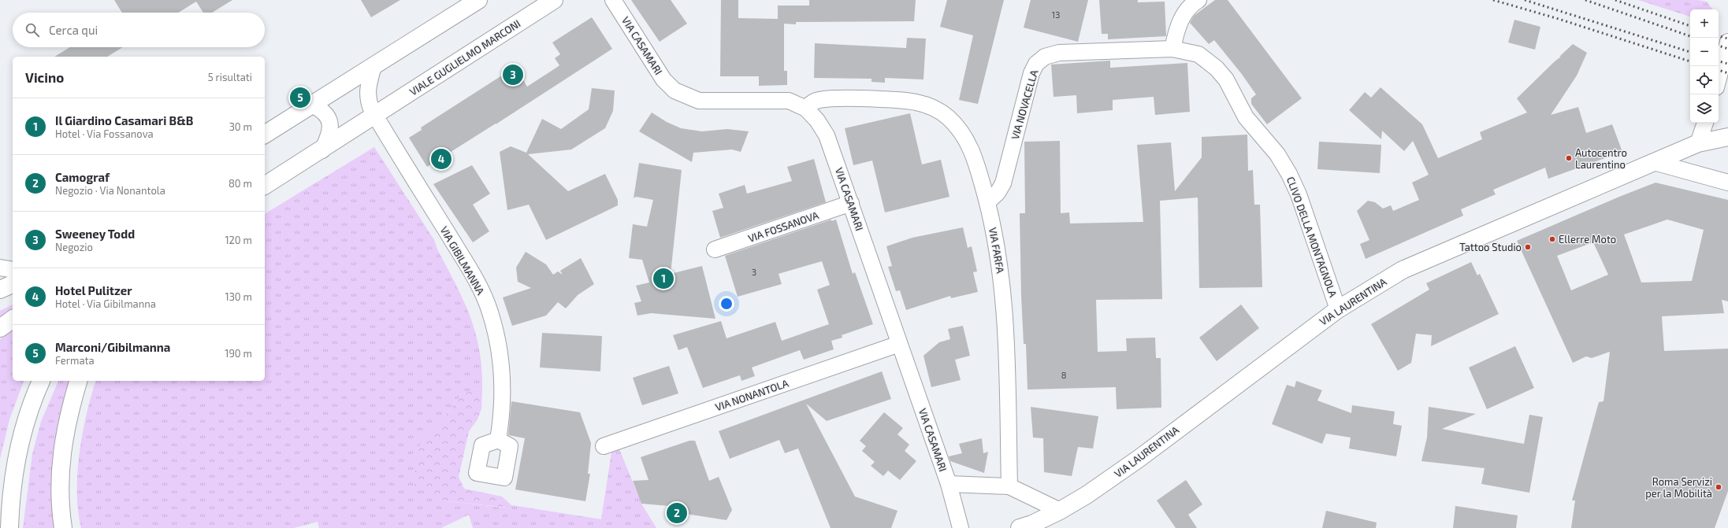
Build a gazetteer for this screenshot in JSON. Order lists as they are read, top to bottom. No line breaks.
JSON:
{"streets":{"main road":["VIALE GUGLIELMO MARCONI","VIA LAURENTINA"],"street":["VIA CASAMARI","VIA NOVACELLA","VIA FOSSANOVA","CLIVO DELLA MONTAGNOLA","VIA FARFA","VIA GIBILMANNA","VIA NONANTOLA"]},"crossings":[["VIA CASAMARI","VIA FOSSANOVA"],["VIA CASAMARI","VIA FARFA"],["VIA CASAMARI","VIA NONANTOLA"],["VIALE GUGLIELMO MARCONI","VIA GIBILMANNA"],["VIA NOVACELLA","CLIVO DELLA MONTAGNOLA"],["VIA NOVACELLA","VIA FARFA"],["CLIVO DELLA MONTAGNOLA","VIA LAURENTINA"]],"places":["Autocentro Laurentino","Ellerre Moto","Tattoo Studio","Roma Servizi per la Mobilità"],"house_numbers":["13","3","8"],"page":{"map_buttons":["+","−"],"search":"Cerca qui","heading":["Vicino","5 risultati"],"pins":["3","5","4","1","2"],"list":[{"mark":"1","name":"Il Giardino Casamari B&B","note":"Hotel · Via Fossanova","value":"30 m"},{"mark":"2","name":"Camograf","note":"Negozio · Via Nonantola","value":"80 m"},{"mark":"3","name":"Sweeney Todd","note":"Negozio","value":"120 m"},{"mark":"4","name":"Hotel Pulitzer","note":"Hotel · Via Gibilmanna","value":"130 m"},{"mark":"5","name":"Marconi/Gibilmanna","note":"Fermata","value":"190 m"}]}}
